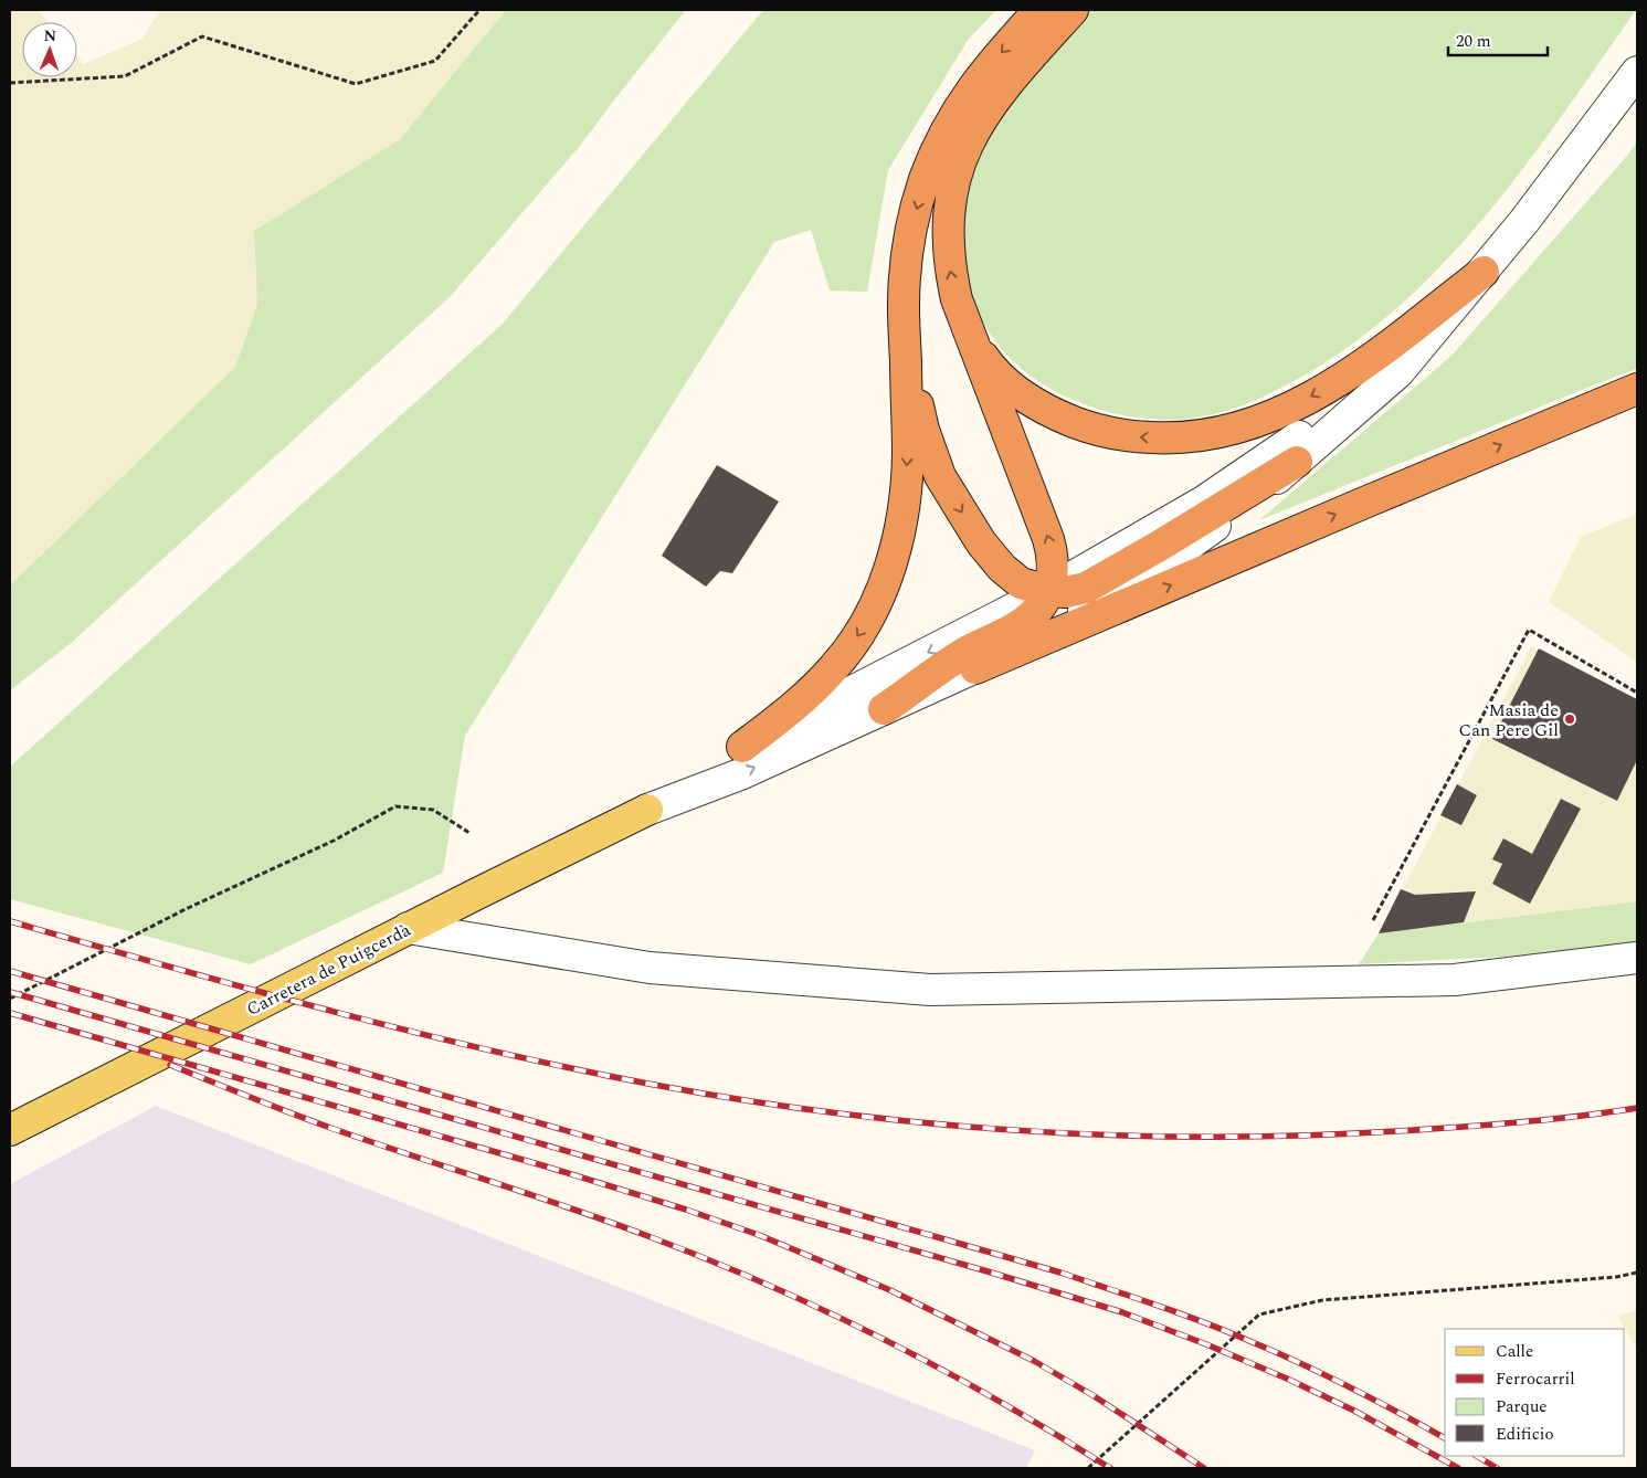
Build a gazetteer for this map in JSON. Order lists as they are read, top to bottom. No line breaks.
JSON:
{"streets":{"main road":["Carretera de Puigcerdà"]},"places":["Masia de Can Pere Gil"],"legend":["Calle","Ferrocarril","Parque","Edificio"],"scale_bar":"20 m","north":"top"}
